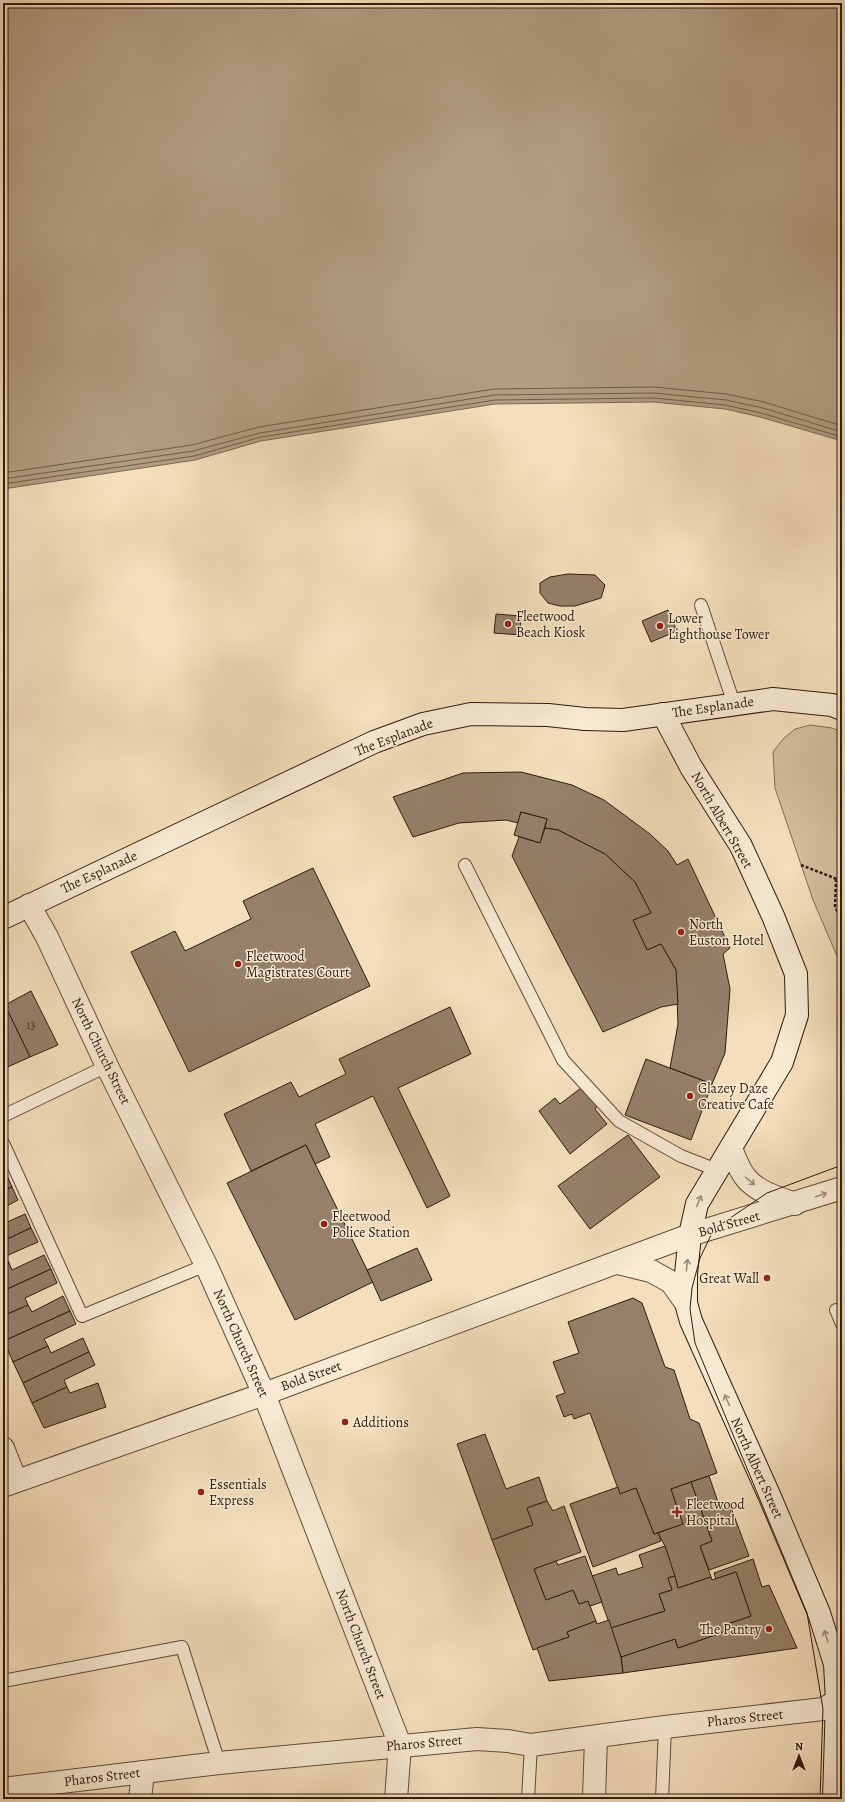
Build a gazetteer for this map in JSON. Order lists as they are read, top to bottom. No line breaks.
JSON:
{"streets":{"street":["The Esplanade","North Albert Street","North Church Street","Bold Street","Pharos Street"]},"crossings":[["The Esplanade","North Albert Street"],["The Esplanade","North Church Street"],["North Albert Street","Bold Street"],["North Albert Street","Pharos Street"],["North Church Street","Bold Street"],["North Church Street","Pharos Street"]],"one_way":["North Albert Street"],"places":{"other":["Fleetwood Beach Kiosk","Lower Lighthouse Tower","North Euston Hotel","Fleetwood Magistrates Court","Glazey Daze Creative Cafe","Fleetwood Police Station","Great Wall","Additions","Essentials Express","The Pantry"],"health":["Fleetwood Hospital"]},"house_numbers":["13"],"north":"top"}
